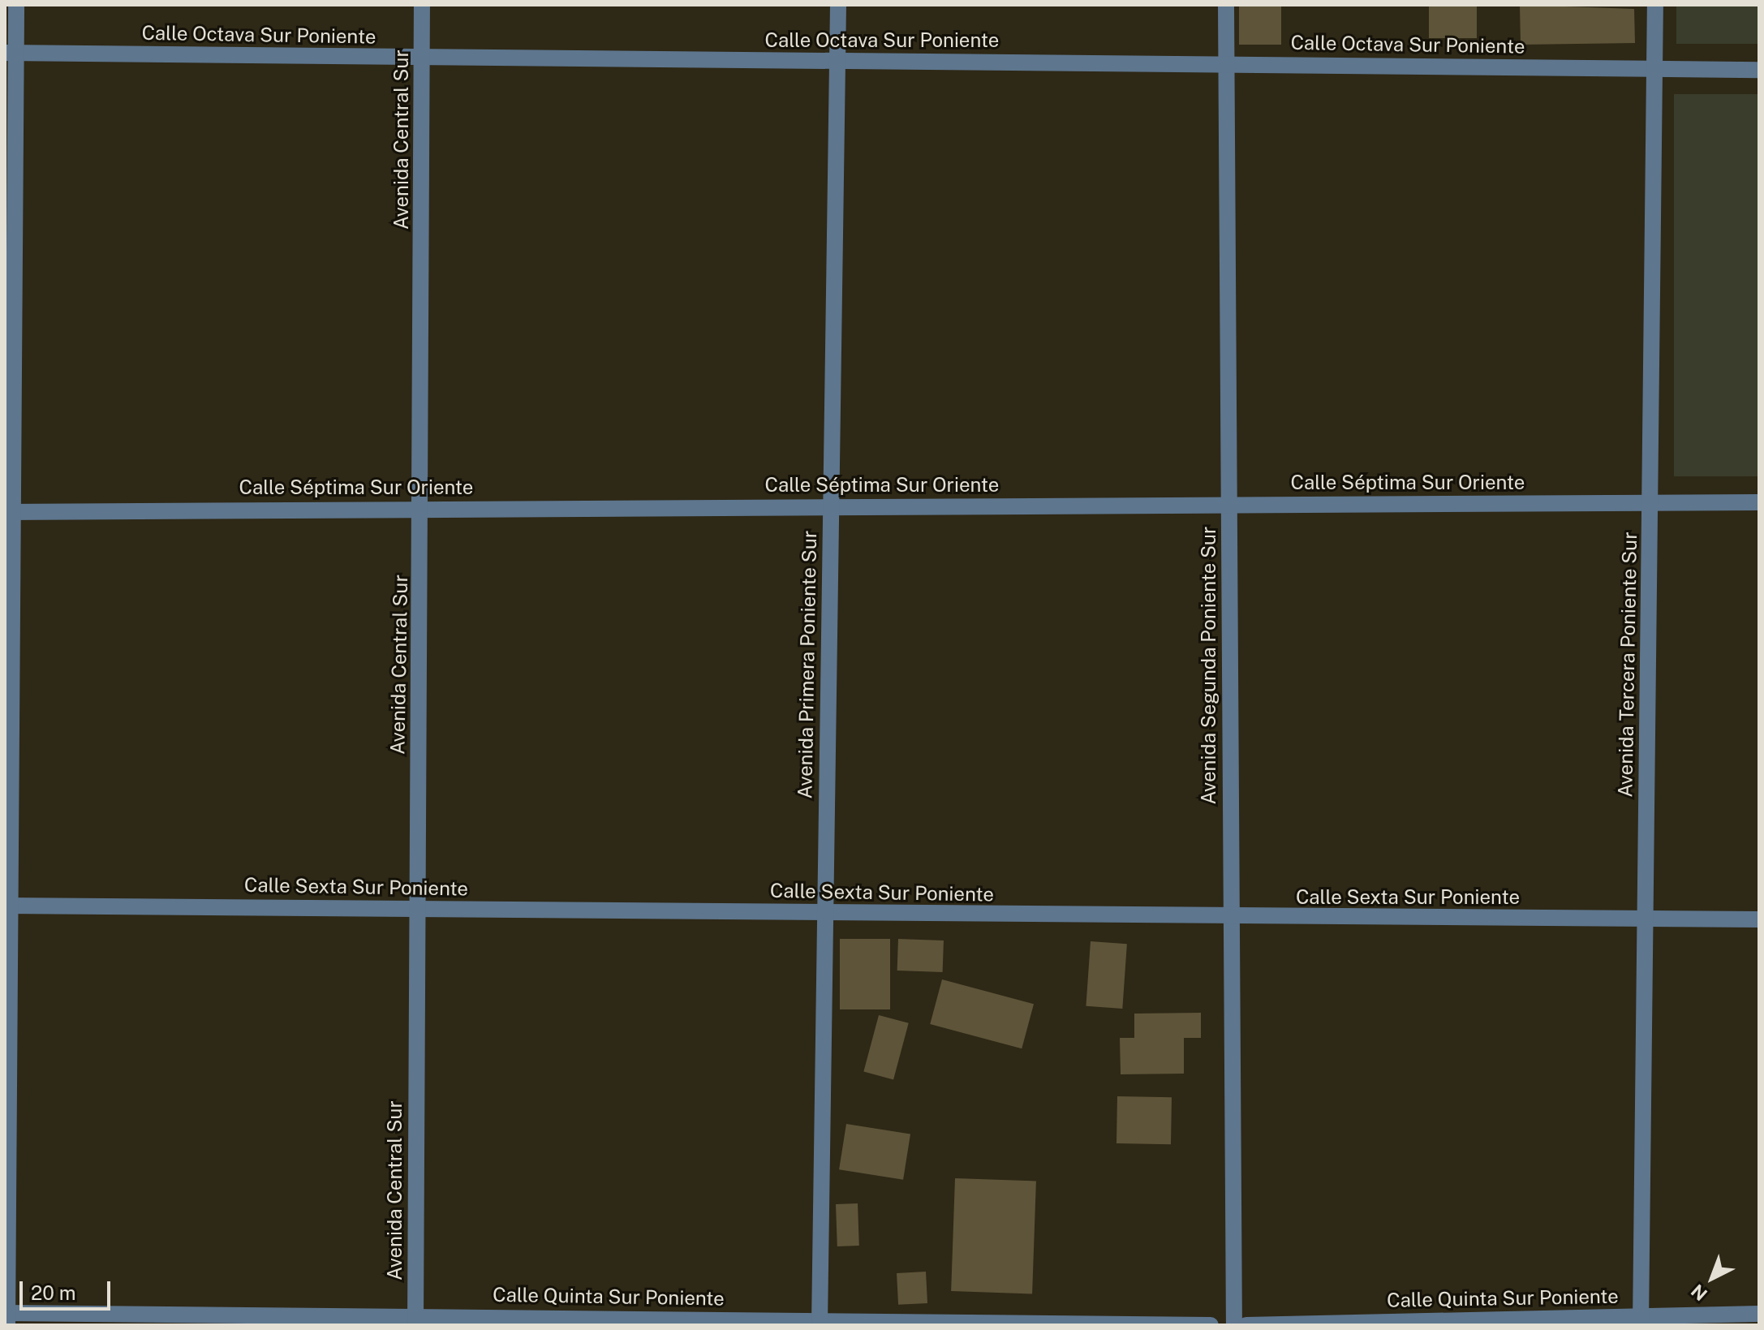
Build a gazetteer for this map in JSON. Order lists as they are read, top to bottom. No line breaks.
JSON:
{"streets":{"street":["Calle Octava Sur Poniente","Avenida Central Sur","Calle Séptima Sur Oriente","Avenida Primera Poniente Sur","Avenida Tercera Poniente Sur","Avenida Segunda Poniente Sur","Calle Sexta Sur Poniente","Calle Quinta Sur Poniente"]},"crossings":[["Calle Octava Sur Poniente","Avenida Central Sur"],["Calle Octava Sur Poniente","Avenida Primera Poniente Sur"],["Calle Octava Sur Poniente","Avenida Tercera Poniente Sur"],["Calle Octava Sur Poniente","Avenida Segunda Poniente Sur"],["Avenida Central Sur","Calle Séptima Sur Oriente"],["Avenida Central Sur","Calle Sexta Sur Poniente"],["Avenida Central Sur","Calle Quinta Sur Poniente"],["Calle Séptima Sur Oriente","Avenida Primera Poniente Sur"],["Calle Séptima Sur Oriente","Avenida Tercera Poniente Sur"],["Calle Séptima Sur Oriente","Avenida Segunda Poniente Sur"],["Avenida Primera Poniente Sur","Calle Sexta Sur Poniente"],["Avenida Primera Poniente Sur","Calle Quinta Sur Poniente"],["Avenida Tercera Poniente Sur","Calle Sexta Sur Poniente"],["Avenida Tercera Poniente Sur","Calle Quinta Sur Poniente"],["Avenida Segunda Poniente Sur","Calle Sexta Sur Poniente"]],"scale_bar":"20 m","north":"bottom left"}
